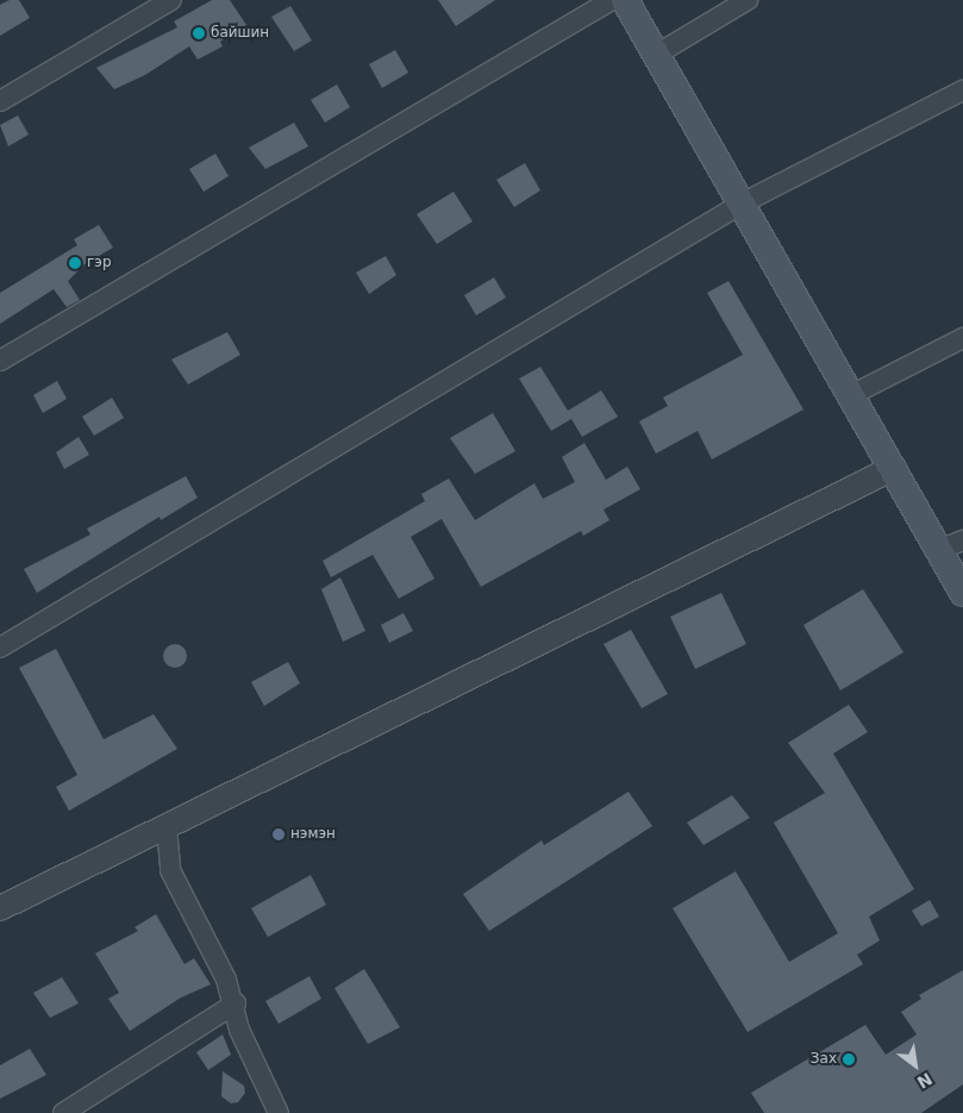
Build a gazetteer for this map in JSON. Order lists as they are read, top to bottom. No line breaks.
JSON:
{"places":["байшин","гэр","нэмэн","Зах"],"north":"bottom right"}
